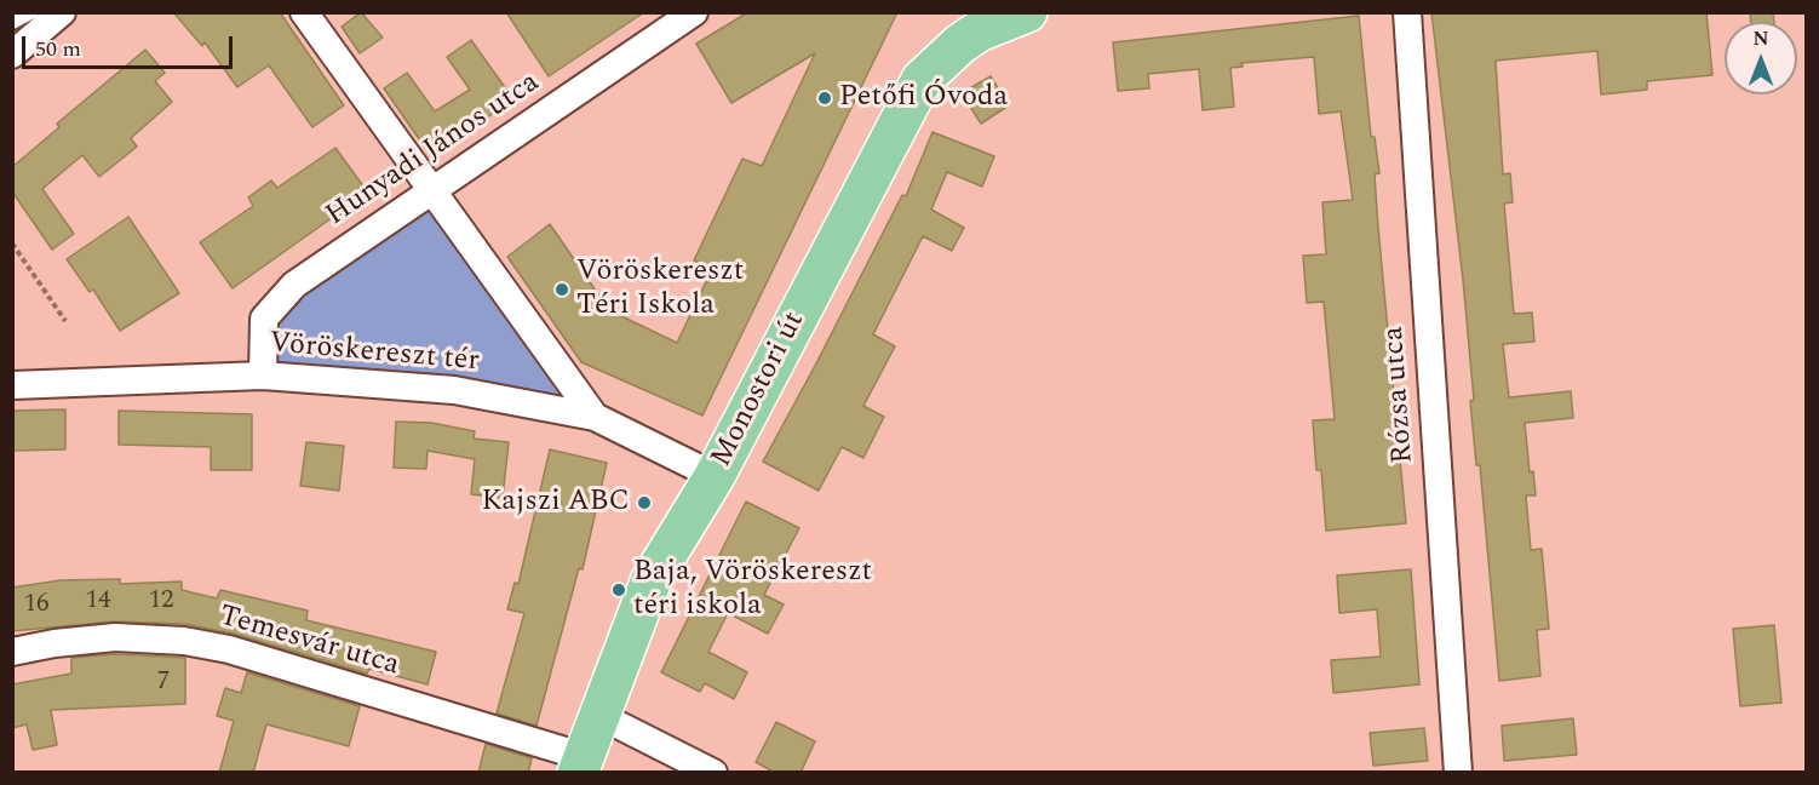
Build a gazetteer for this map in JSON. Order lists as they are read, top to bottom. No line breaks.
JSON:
{"streets":{"main road":["Monostori út"],"street":["Hunyadi János utca","Vöröskereszt tér","Rózsa utca","Temesvár utca"]},"crossings":[["Hunyadi János utca","Vöröskereszt tér"],["Vöröskereszt tér","Monostori út"],["Monostori út","Temesvár utca"]],"places":["Petőfi Óvoda","Vöröskereszt Téri Iskola","Kajszi ABC","Baja, Vöröskereszt téri iskola"],"house_numbers":["14","12","16","7"],"scale_bar":"50 m","north":"top"}
